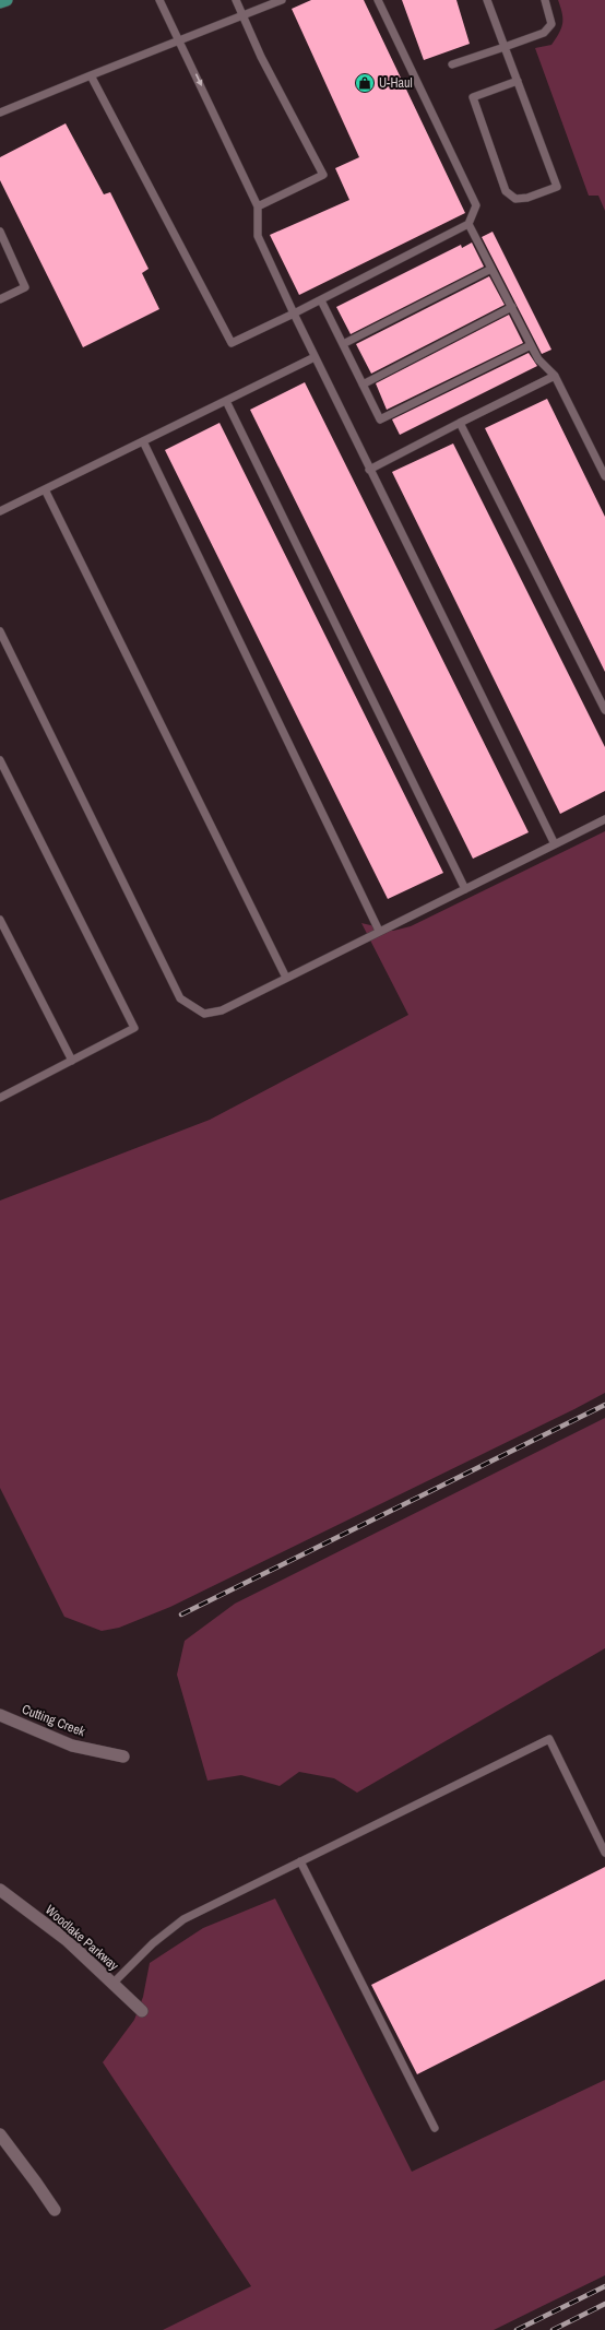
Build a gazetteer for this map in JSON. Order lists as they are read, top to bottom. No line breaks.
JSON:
{"streets":{"street":["Cutting Creek","Woodlake Parkway"]},"places":{"shop":["U-Haul"]}}
